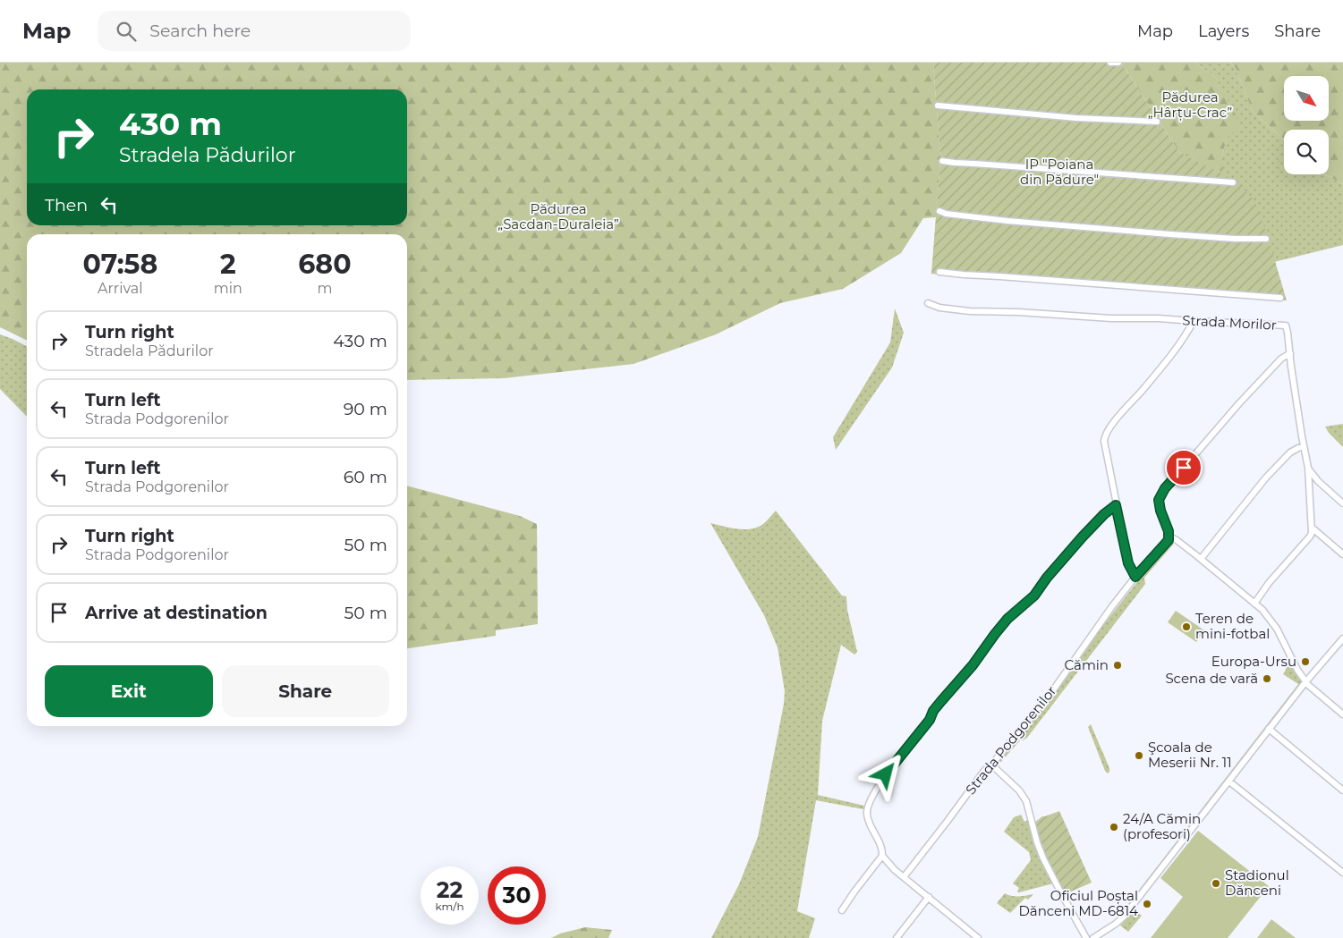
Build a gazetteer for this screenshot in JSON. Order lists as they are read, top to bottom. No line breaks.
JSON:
{"streets":{"street":["Strada Morilor","Strada Podgorenilor"]},"parks":["Pădurea „Hârțu-Crac”","IP \"Poiana din Pădure\"","Pădurea „Sacdan-Duraleia”"],"places":["Teren de mini-fotbal","Europa-Ursu","Cămin","Scena de vară","Şcoala de Meserii Nr. 11","24/A Cămin (profesori)","Stadionul Dănceni","Oficiul Poștal Dănceni MD-6814"],"north":"bottom right","page":{"header":"Map","search":"Search here","nav":["Map","Layers","Share"],"turn":["430 m","Stradela Pădurilor"],"then":"Then","eta":["07:58","Arrival","2","min","680","m"],"list":[{"name":"Turn right","note":"Stradela Pădurilor","value":"430 m"},{"name":"Turn left","note":"Strada Podgorenilor","value":"90 m"},{"name":"Turn left","note":"Strada Podgorenilor","value":"60 m"},{"name":"Turn right","note":"Strada Podgorenilor","value":"50 m"},{"name":"Arrive at destination","value":"50 m"}],"buttons":["Exit","Share"],"speed":"22 km/h","limit":"30"}}
